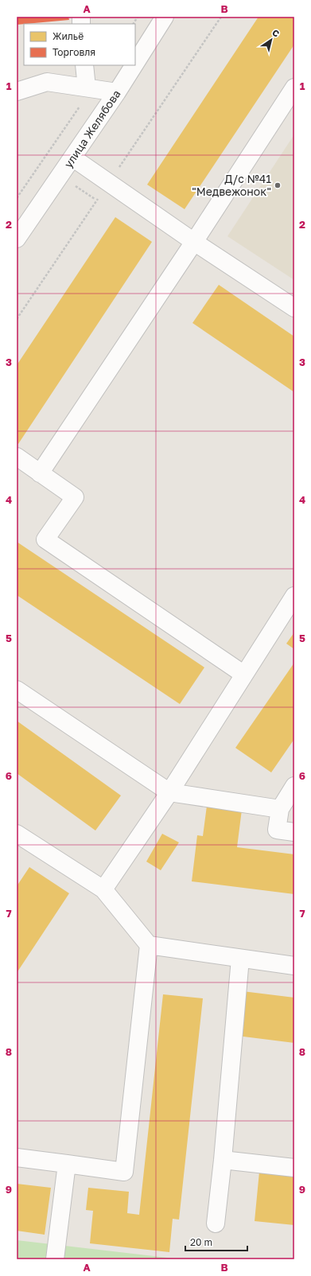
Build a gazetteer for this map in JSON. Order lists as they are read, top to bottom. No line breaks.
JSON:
{"streets":{"street":["улица Желябова"]},"places":["Д/с №41 \"Медвежонок\""],"legend":["Жильё","Торговля"],"scale_bar":"20 m","north":"top right","grid":{"columns":["A","B"],"rows":["1","2","3","4","5","6","7","8","9"]}}
